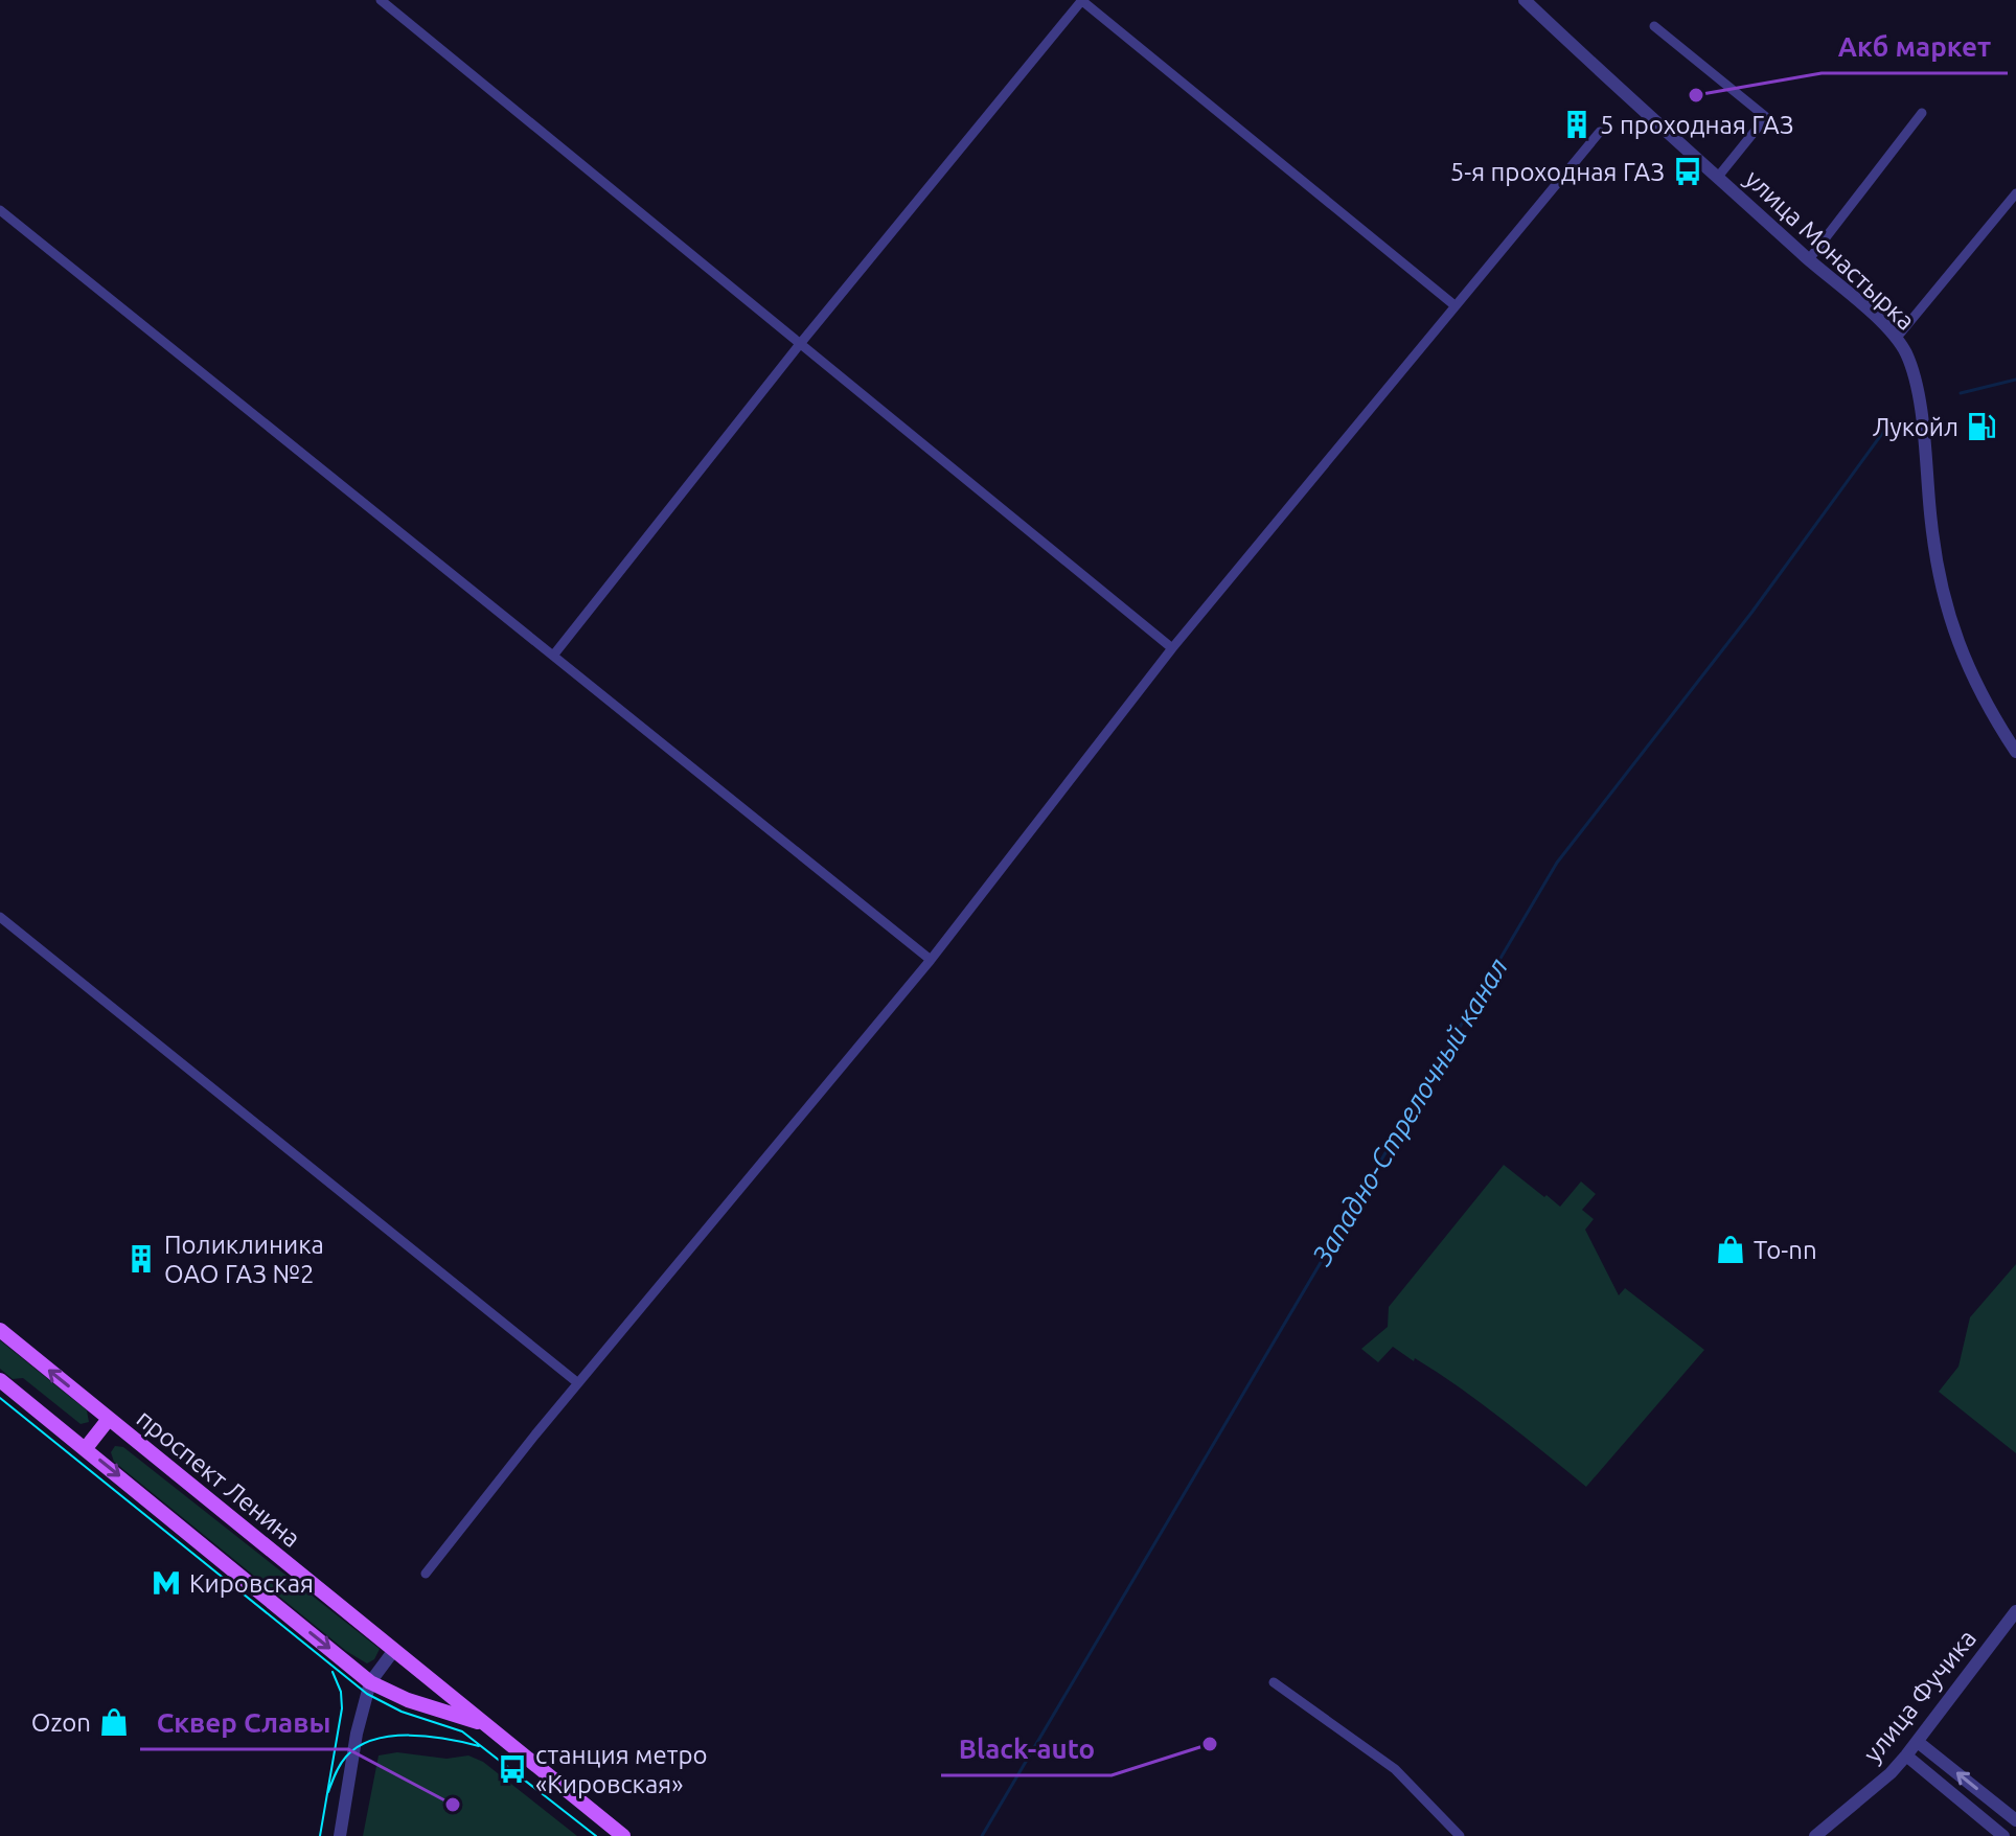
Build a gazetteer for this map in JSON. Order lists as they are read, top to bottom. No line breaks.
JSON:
{"streets":{"main road":["проспект Ленина"],"street":["улица Монастырка","улица Фучика"]},"water":["Западно-Стрелочный канал"],"places":{"other":["Акб маркет","Black-auto","Сквер Славы"],"building":["5 проходная ГАЗ","Поликлиника ОАО ГАЗ №2"],"bus stop":["5-я проходная ГАЗ","станция метро «Кировская»"],"fuel station":["Лукойл"],"shop":["To-nn","Ozon"],"metro station":["Кировская"]}}
